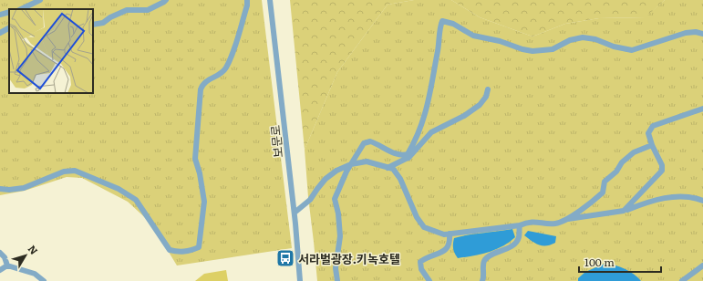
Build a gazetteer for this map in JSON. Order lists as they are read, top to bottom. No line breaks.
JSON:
{"streets":{"street":["보문로"]},"places":{"bus stop":["서라벌광장.키녹호텔"]},"scale_bar":"100 m","north":"top right"}
